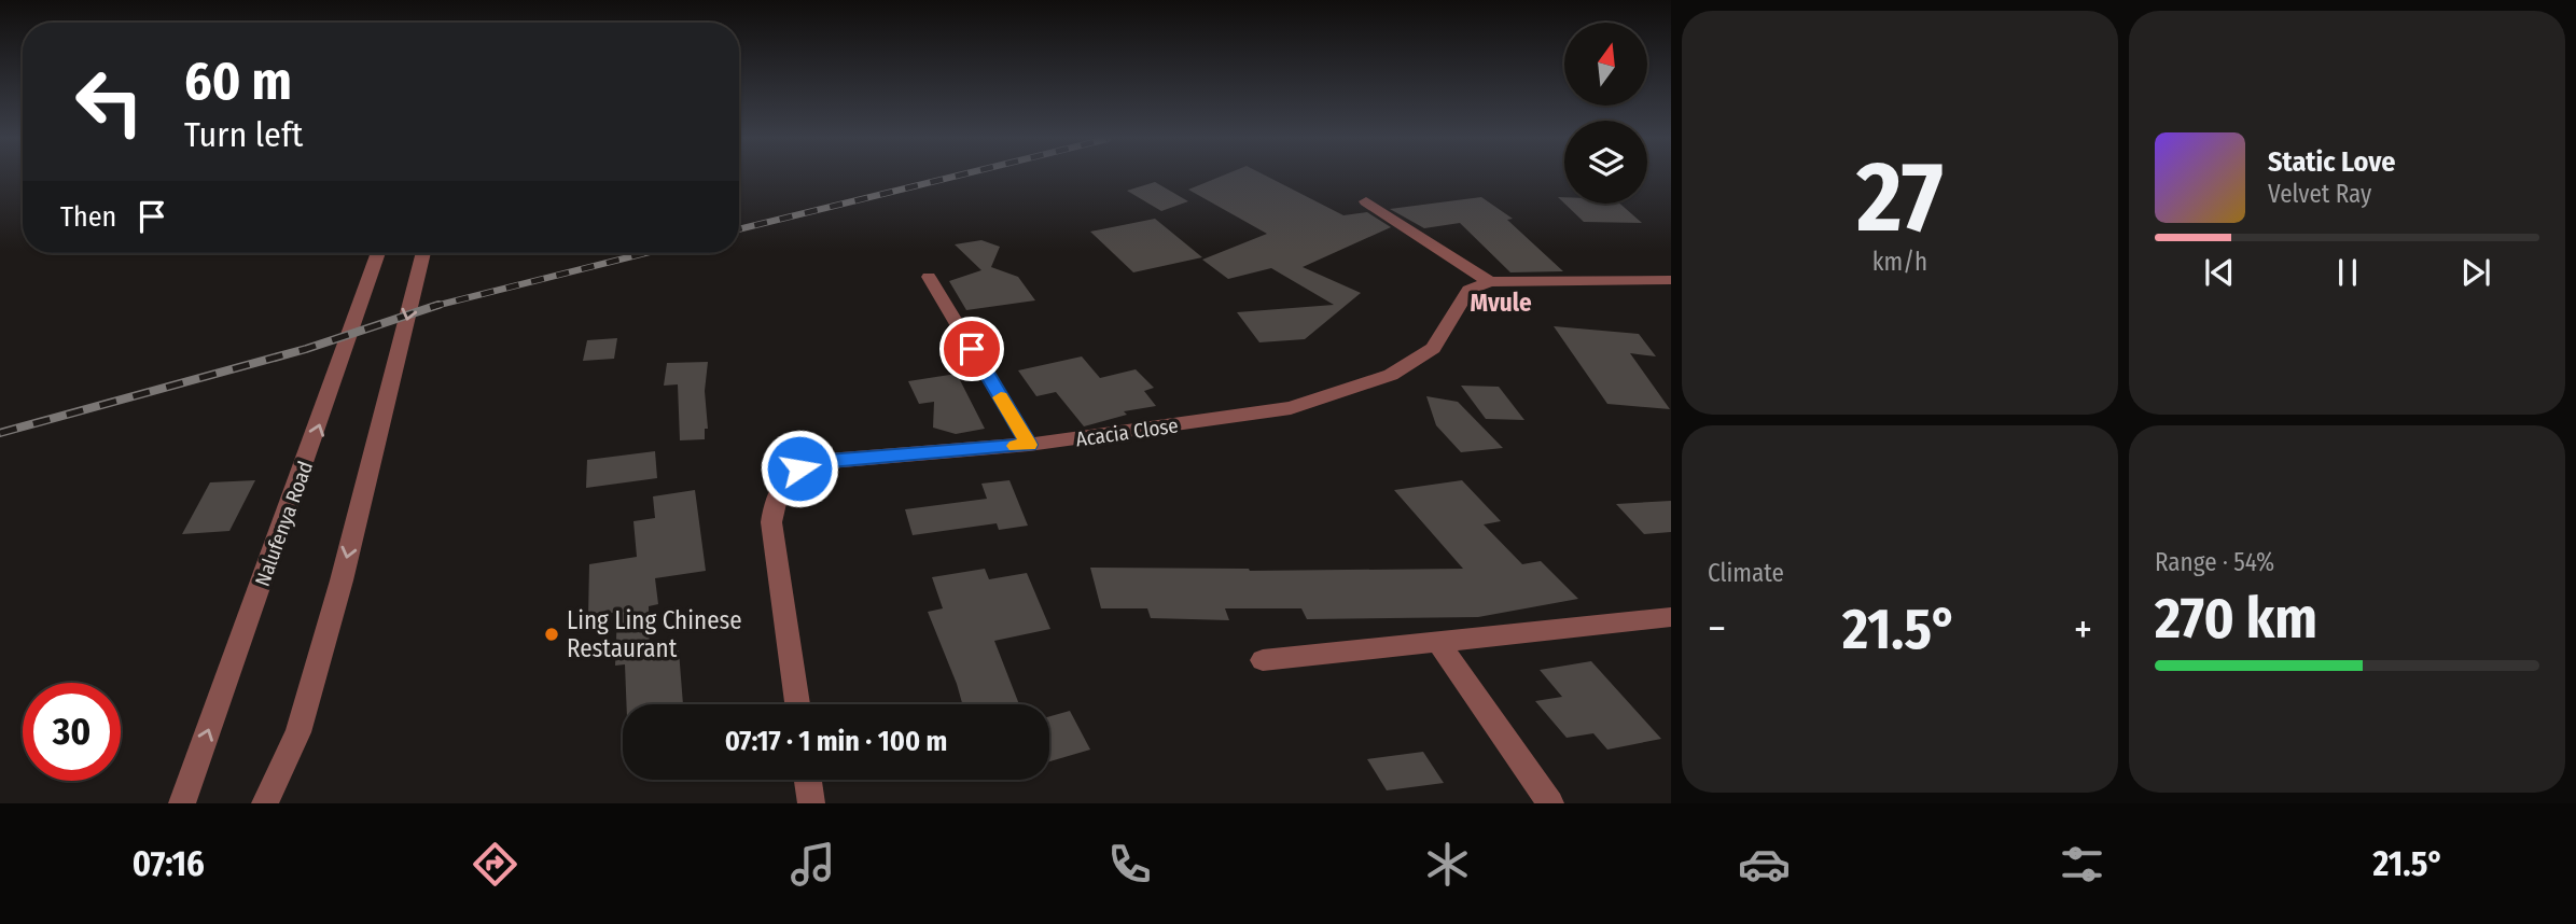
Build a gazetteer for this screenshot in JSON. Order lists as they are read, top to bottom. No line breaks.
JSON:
{"streets":{"street":["Acacia Close","Nalufenya Road"]},"districts":["Mvule"],"places":["Ling Ling Chinese Restaurant"],"north":"top","page":{"tile":[["27","km/h"],"Climate",["Range · 54%","270 km"]],"turn":["60 m","Turn left"],"song":["Static Love","Velvet Ray"],"then":"Then","heat":["−","21.5°","+"],"limit":"30","trip":"07:17 · 1 min · 100 m","tabs":["07:16","21.5°"]}}
